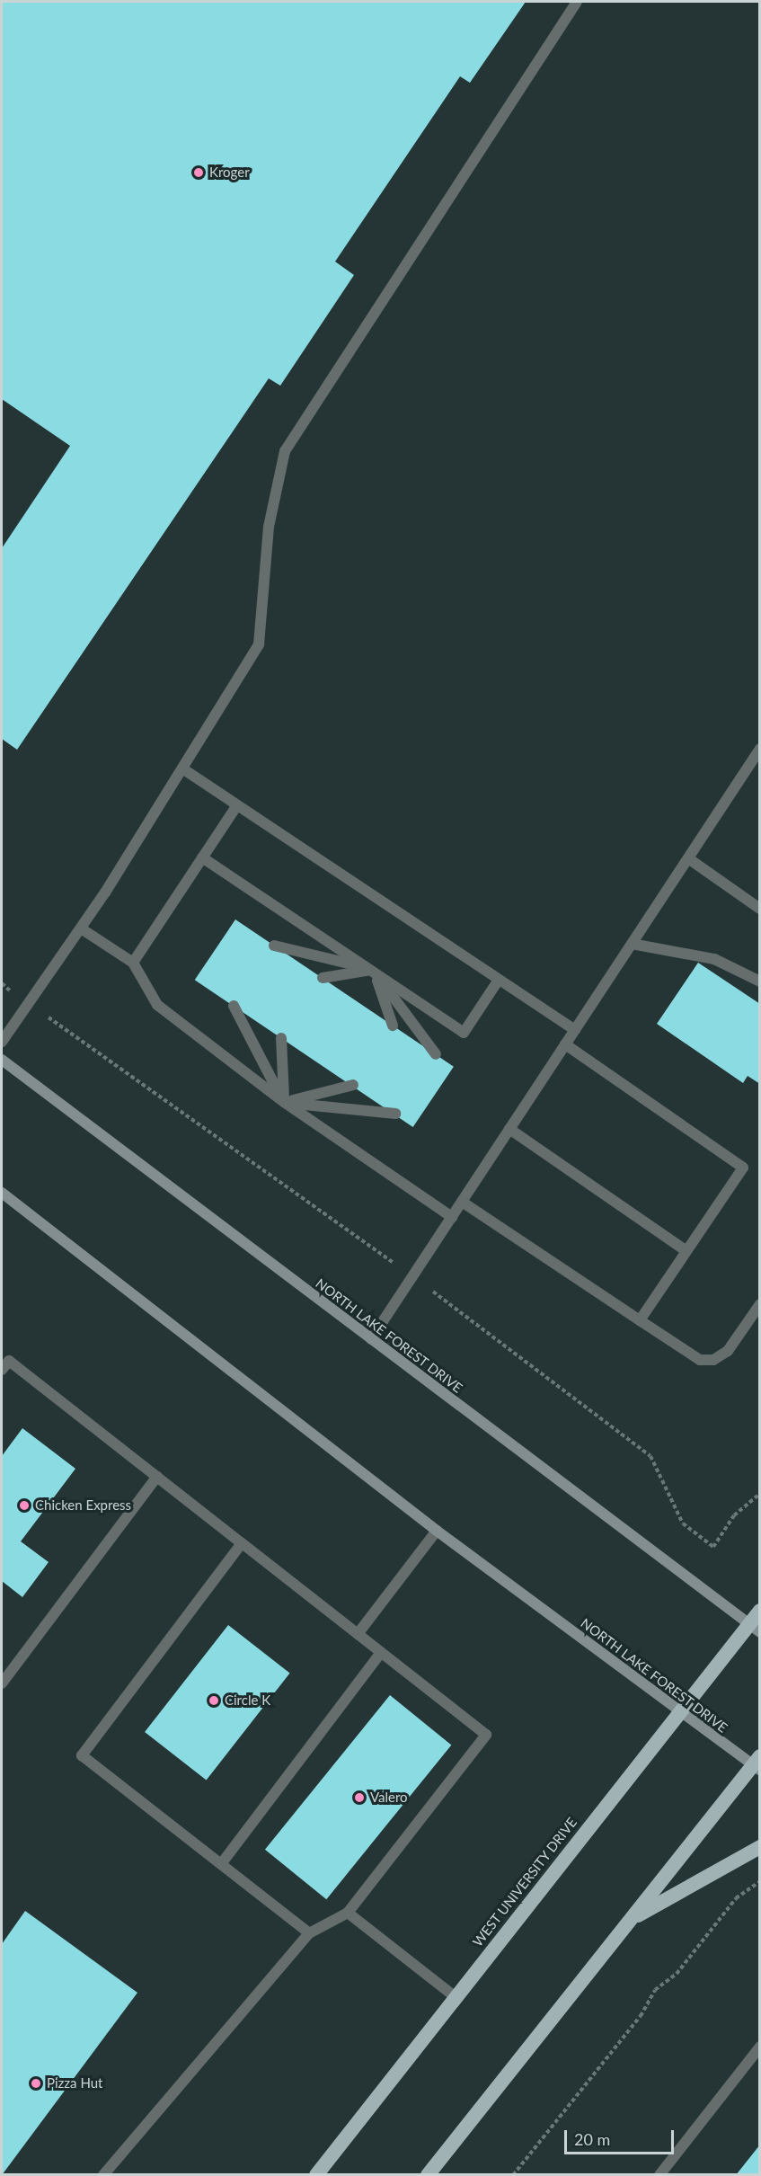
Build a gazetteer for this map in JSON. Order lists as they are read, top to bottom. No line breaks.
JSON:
{"streets":{"highway":["WEST UNIVERSITY DRIVE"],"main road":["NORTH LAKE FOREST DRIVE"]},"crossings":[["NORTH LAKE FOREST DRIVE","WEST UNIVERSITY DRIVE"]],"places":["Kroger","Chicken Express","Circle K","Valero","Pizza Hut"],"scale_bar":"20 m"}
